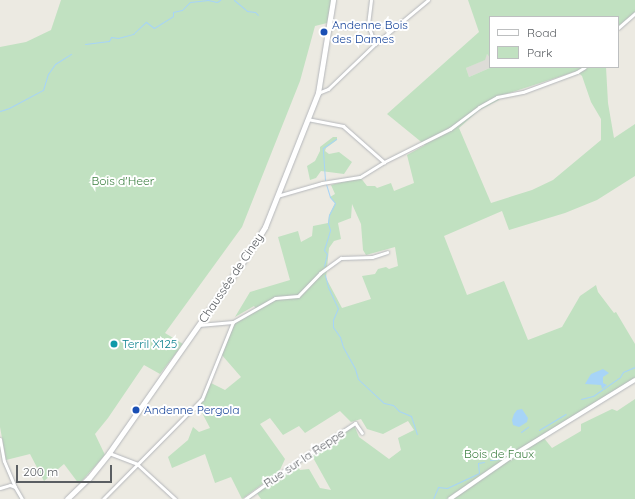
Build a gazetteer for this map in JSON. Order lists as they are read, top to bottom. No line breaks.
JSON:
{"streets":{"main road":["Chaussée de Ciney"],"street":["Rue sur la Reppe"]},"parks":["Bois d'Heer","Bois de Faux"],"places":["Andenne Bois des Dames","Terril X125","Andenne Pergola"],"legend":["Road","Park"],"scale_bar":"200 m"}
